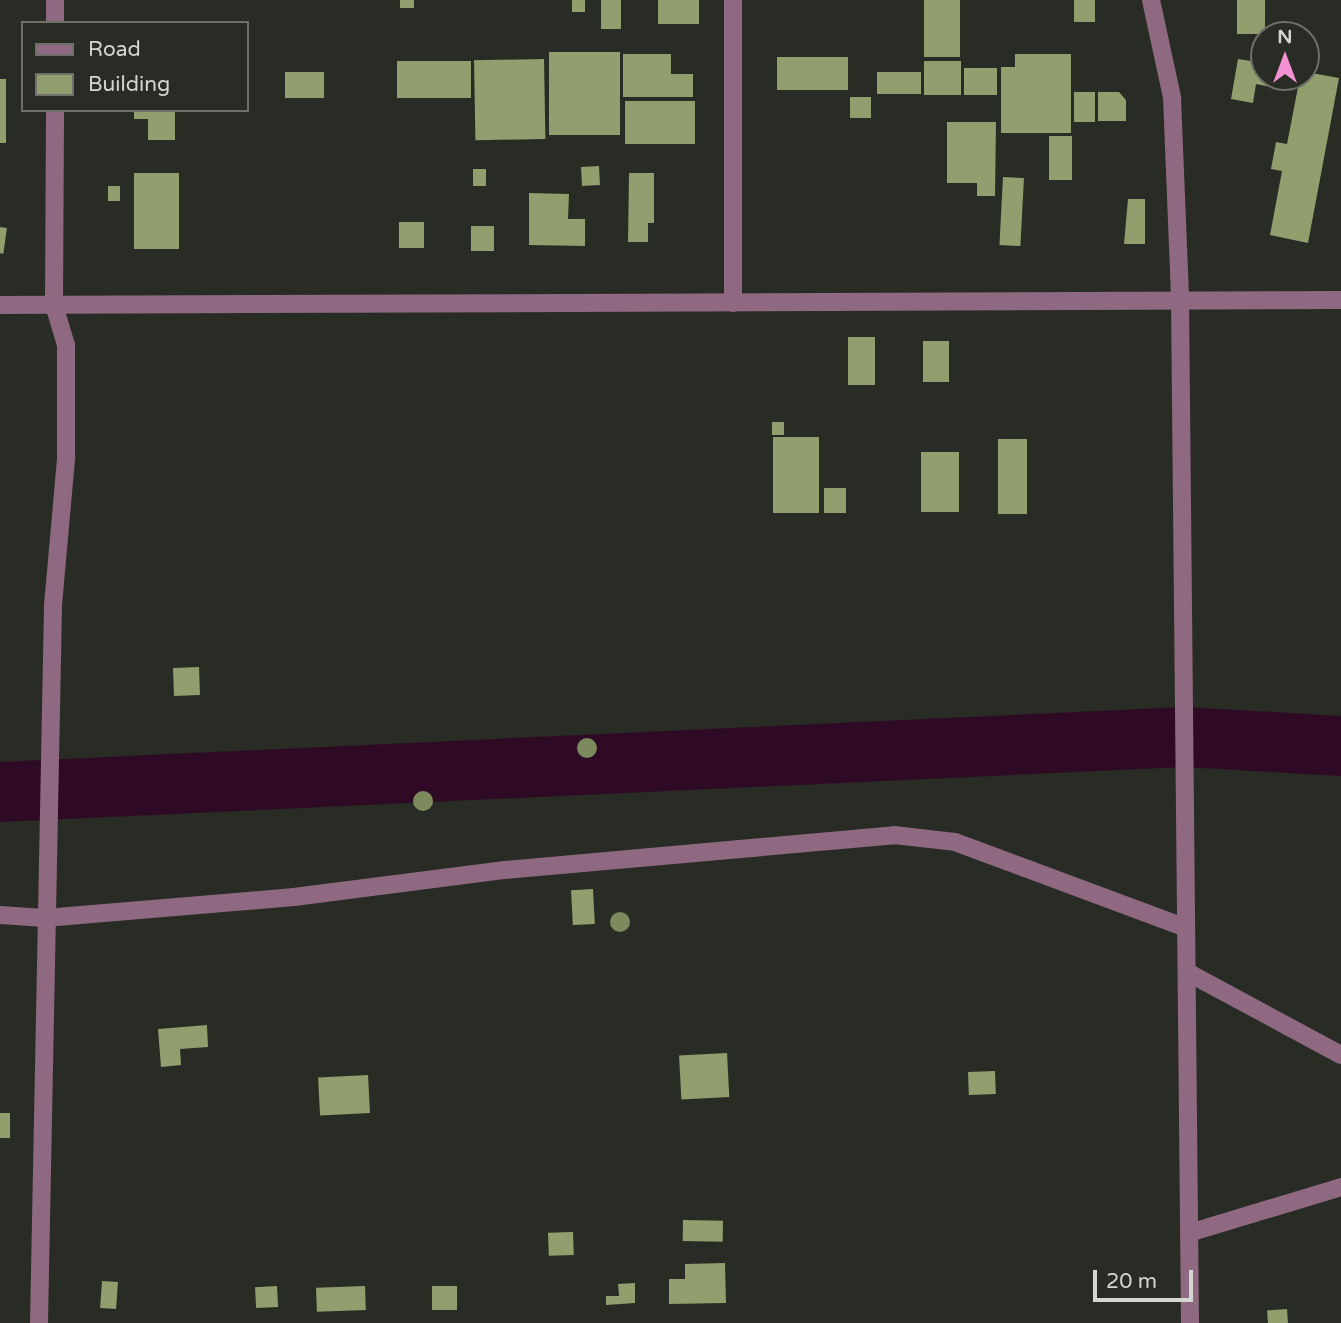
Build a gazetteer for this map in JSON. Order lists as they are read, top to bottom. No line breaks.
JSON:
{"legend":["Road","Building"],"scale_bar":"20 m","north":"top"}
